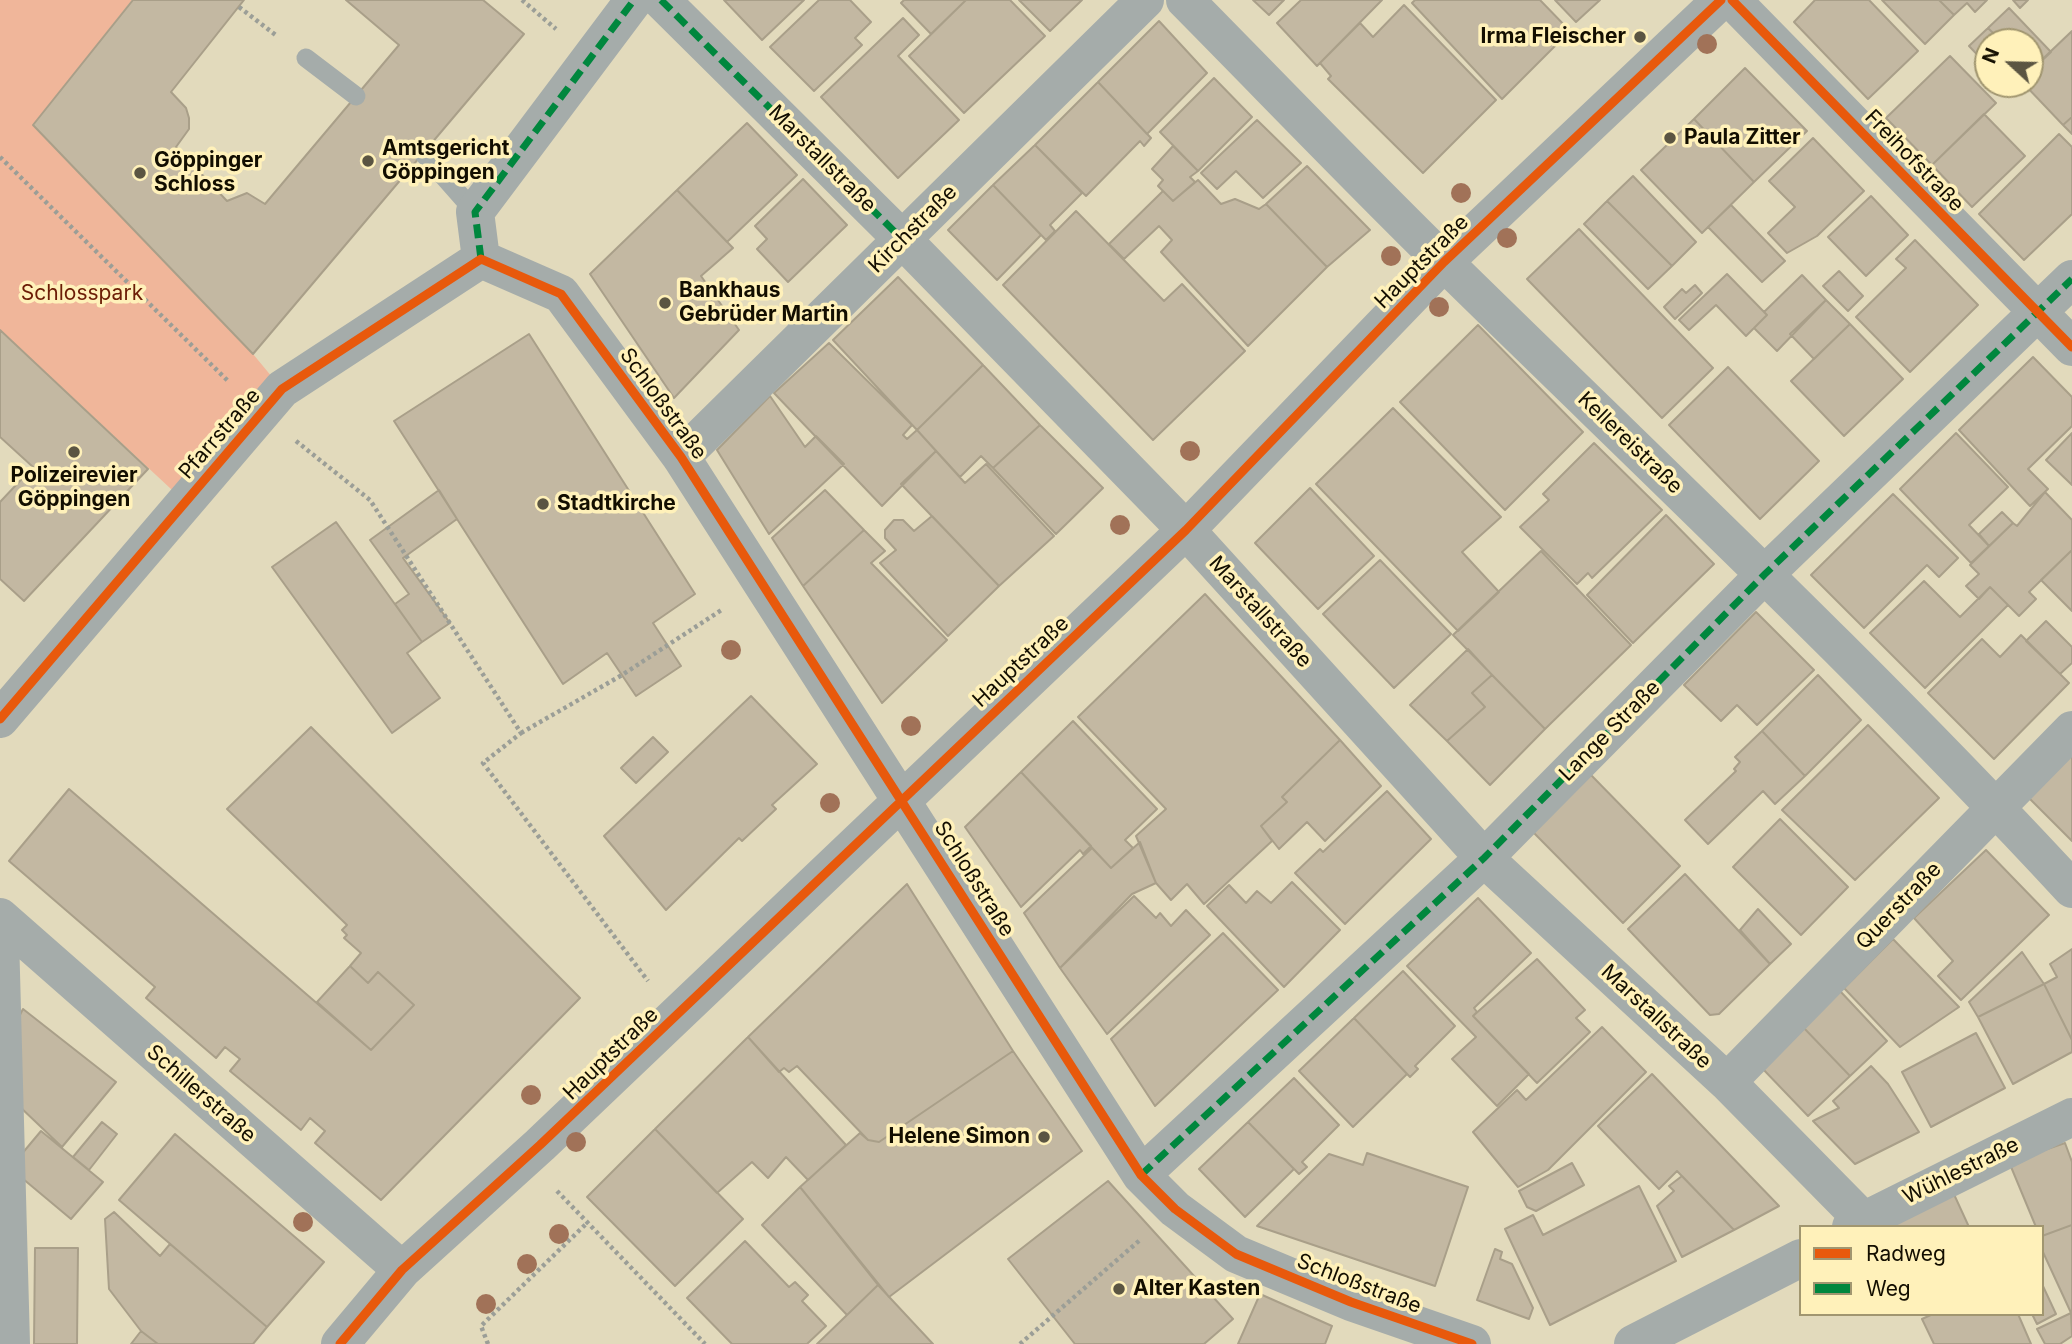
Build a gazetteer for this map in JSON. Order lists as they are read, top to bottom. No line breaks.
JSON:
{"streets":{"street":["Marstallstraße","Freihofstraße","Kirchstraße","Hauptstraße","Schloßstraße","Pfarrstraße","Kellereistraße","Lange Straße","Querstraße","Schillerstraße","Wühlestraße"]},"crossings":[["Marstallstraße","Kirchstraße"],["Marstallstraße","Hauptstraße"],["Marstallstraße","Lange Straße"],["Marstallstraße","Querstraße"],["Marstallstraße","Wühlestraße"],["Freihofstraße","Lange Straße"],["Kirchstraße","Schloßstraße"],["Hauptstraße","Schloßstraße"],["Hauptstraße","Kellereistraße"],["Hauptstraße","Schillerstraße"],["Schloßstraße","Pfarrstraße"],["Schloßstraße","Lange Straße"],["Kellereistraße","Lange Straße"],["Kellereistraße","Querstraße"]],"parks":["Schlosspark"],"places":["Irma Fleischer","Paula Zitter","Amtsgericht Göppingen","Göppinger Schloss","Bankhaus Gebrüder Martin","Polizeirevier Göppingen","Stadtkirche","Helene Simon","Alter Kasten"],"legend":["Radweg","Weg"],"north":"left"}
